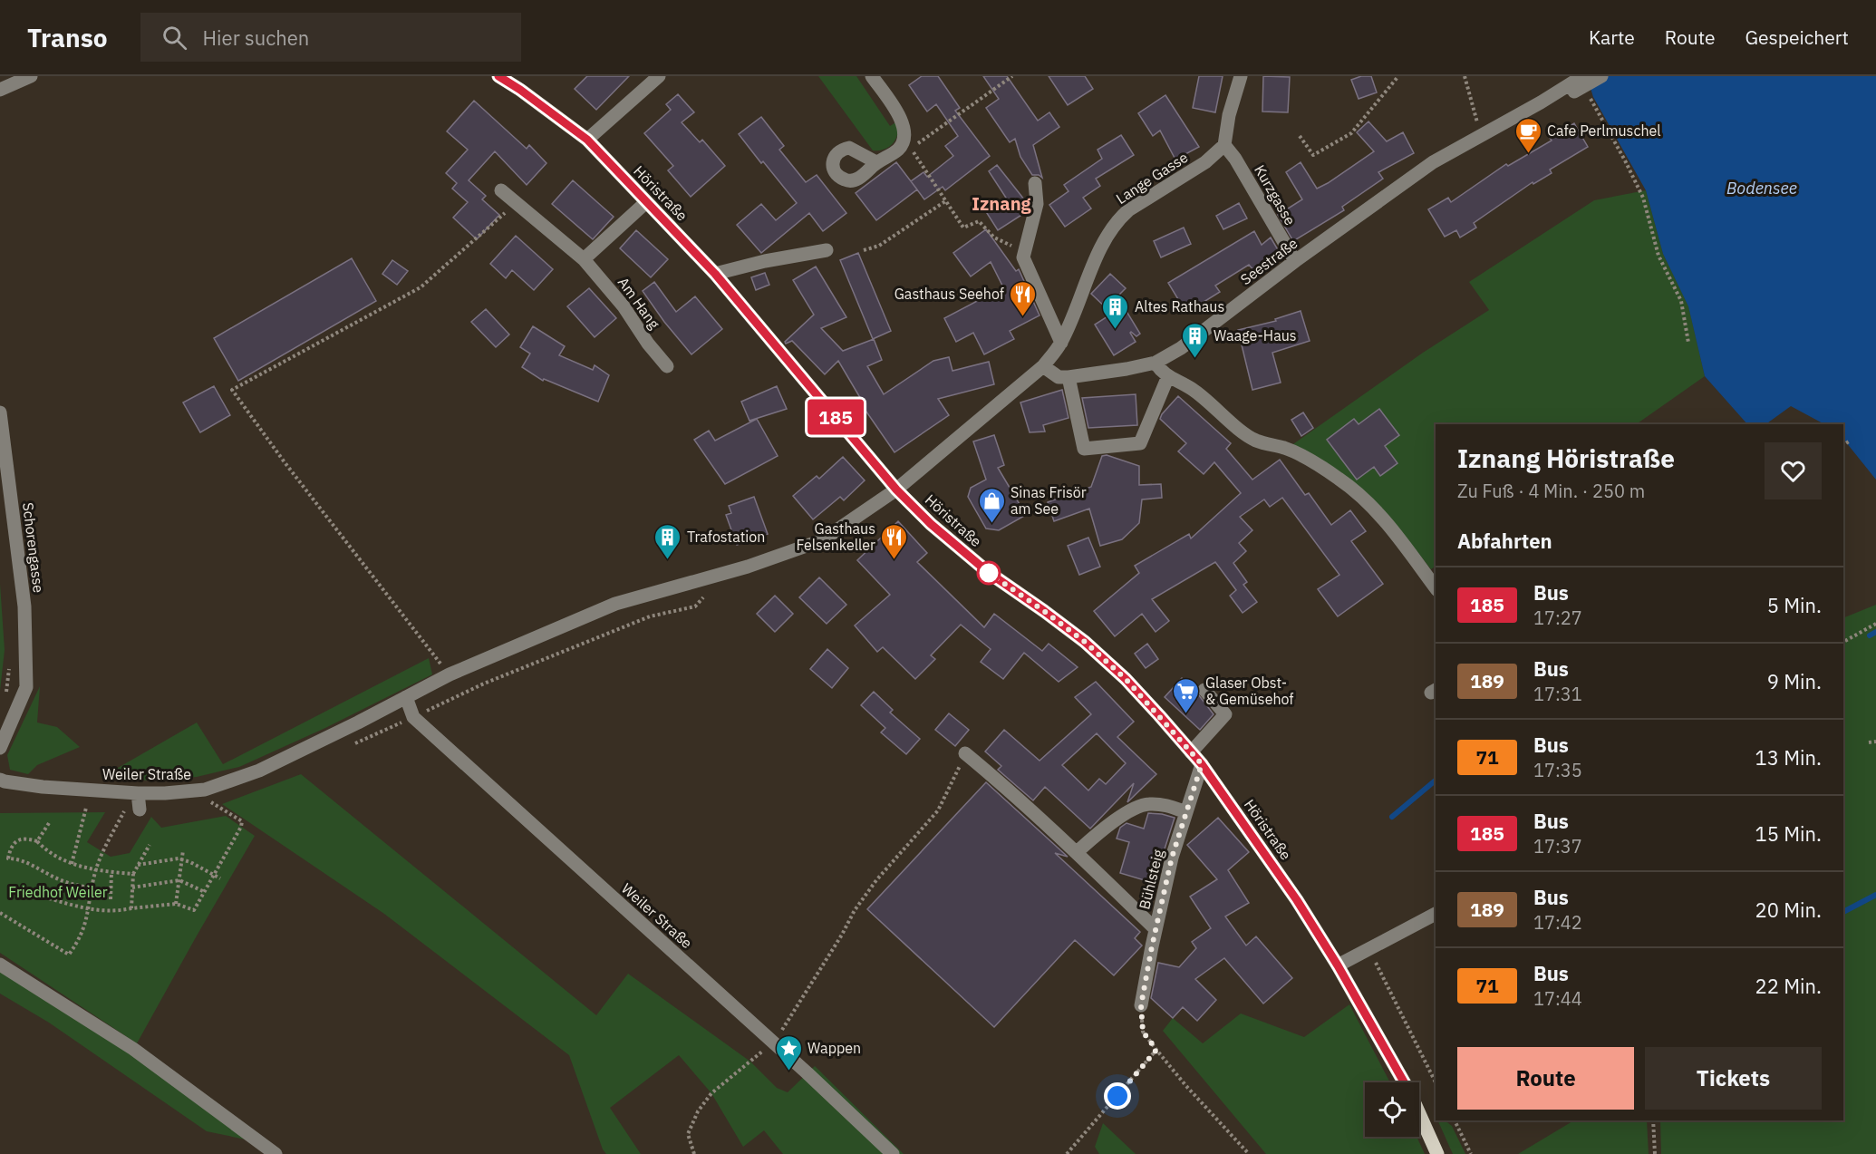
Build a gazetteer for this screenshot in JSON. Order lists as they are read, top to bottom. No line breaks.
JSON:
{"streets":{"main road":["Höristraße"],"street":["Lange Gasse","Kurzgasse","Seestraße","Am Hang","Schorengasse","Weiler Straße","Bühlsteig"]},"crossings":[["Lange Gasse","Kurzgasse"],["Höristraße","Weiler Straße"],["Höristraße","Bühlsteig"],["Kurzgasse","Seestraße"]],"districts":["Iznang"],"water":["Bodensee"],"parks":["Friedhof Weiler"],"places":{"cafe":["Cafe Perlmuschel"],"restaurant":["Gasthaus Seehof","Gasthaus Felsenkeller"],"building":["Altes Rathaus","Waage-Haus","Trafostation"],"shop":["Sinas Frisör am See"],"supermarket":["Glaser Obst- & Gemüsehof"],"place":["Wappen"]},"lines":["bus line 185"],"page":{"header":"Transo","search":"Hier suchen","nav":["Karte","Route","Gespeichert"],"on_map":"185","heading":[["Iznang Höristraße","Zu Fuß · 4 Min. · 250 m"],"Abfahrten"],"list":[{"mark":"185","name":"Bus","note":"17:27","value":"5 Min."},{"mark":"189","name":"Bus","note":"17:31","value":"9 Min."},{"mark":"71","name":"Bus","note":"17:35","value":"13 Min."},{"mark":"185","name":"Bus","note":"17:37","value":"15 Min."},{"mark":"189","name":"Bus","note":"17:42","value":"20 Min."},{"mark":"71","name":"Bus","note":"17:44","value":"22 Min."}],"buttons":["Route","Tickets"]}}
